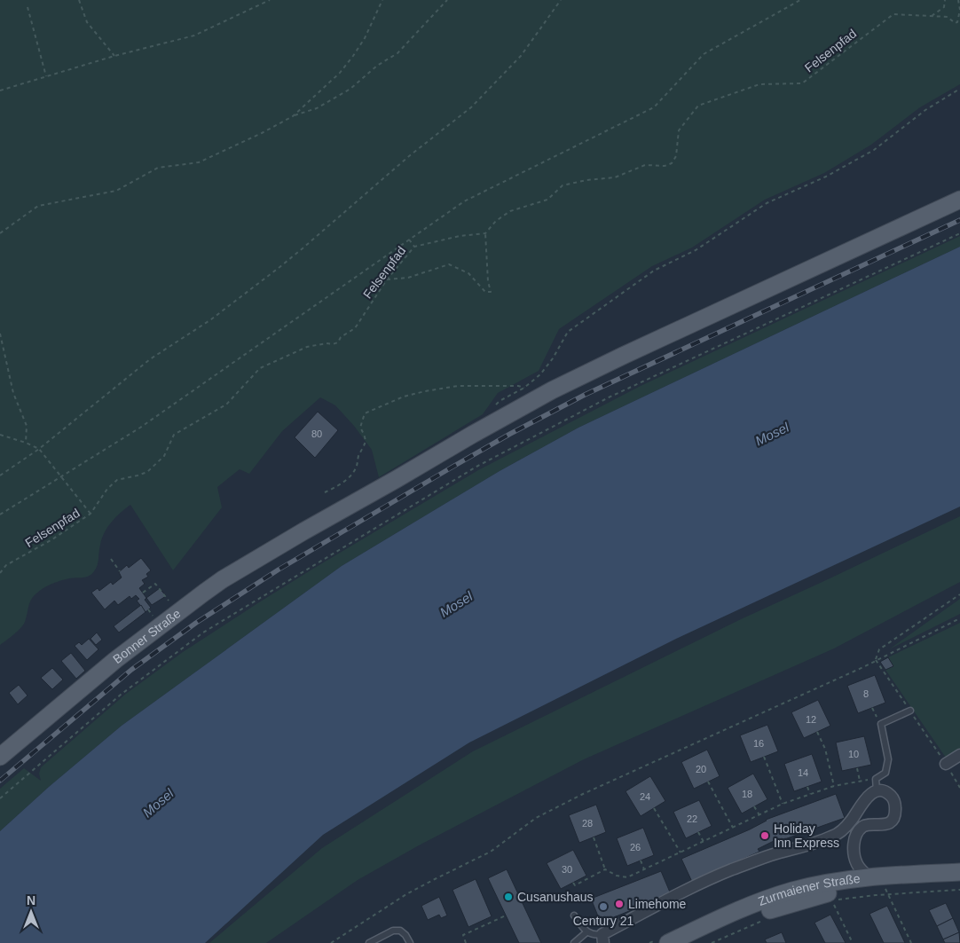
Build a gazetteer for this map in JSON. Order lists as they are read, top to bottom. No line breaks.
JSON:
{"streets":{"main road":["Bonner Straße","Zurmaiener Straße"],"path":["Felsenpfad"]},"water":["Mosel"],"places":["Holiday Inn Express","Cusanushaus","Limehome","Century 21"],"house_numbers":["80","8","12","16","10","20","14","18","24","22","28","26","30"],"north":"top"}
